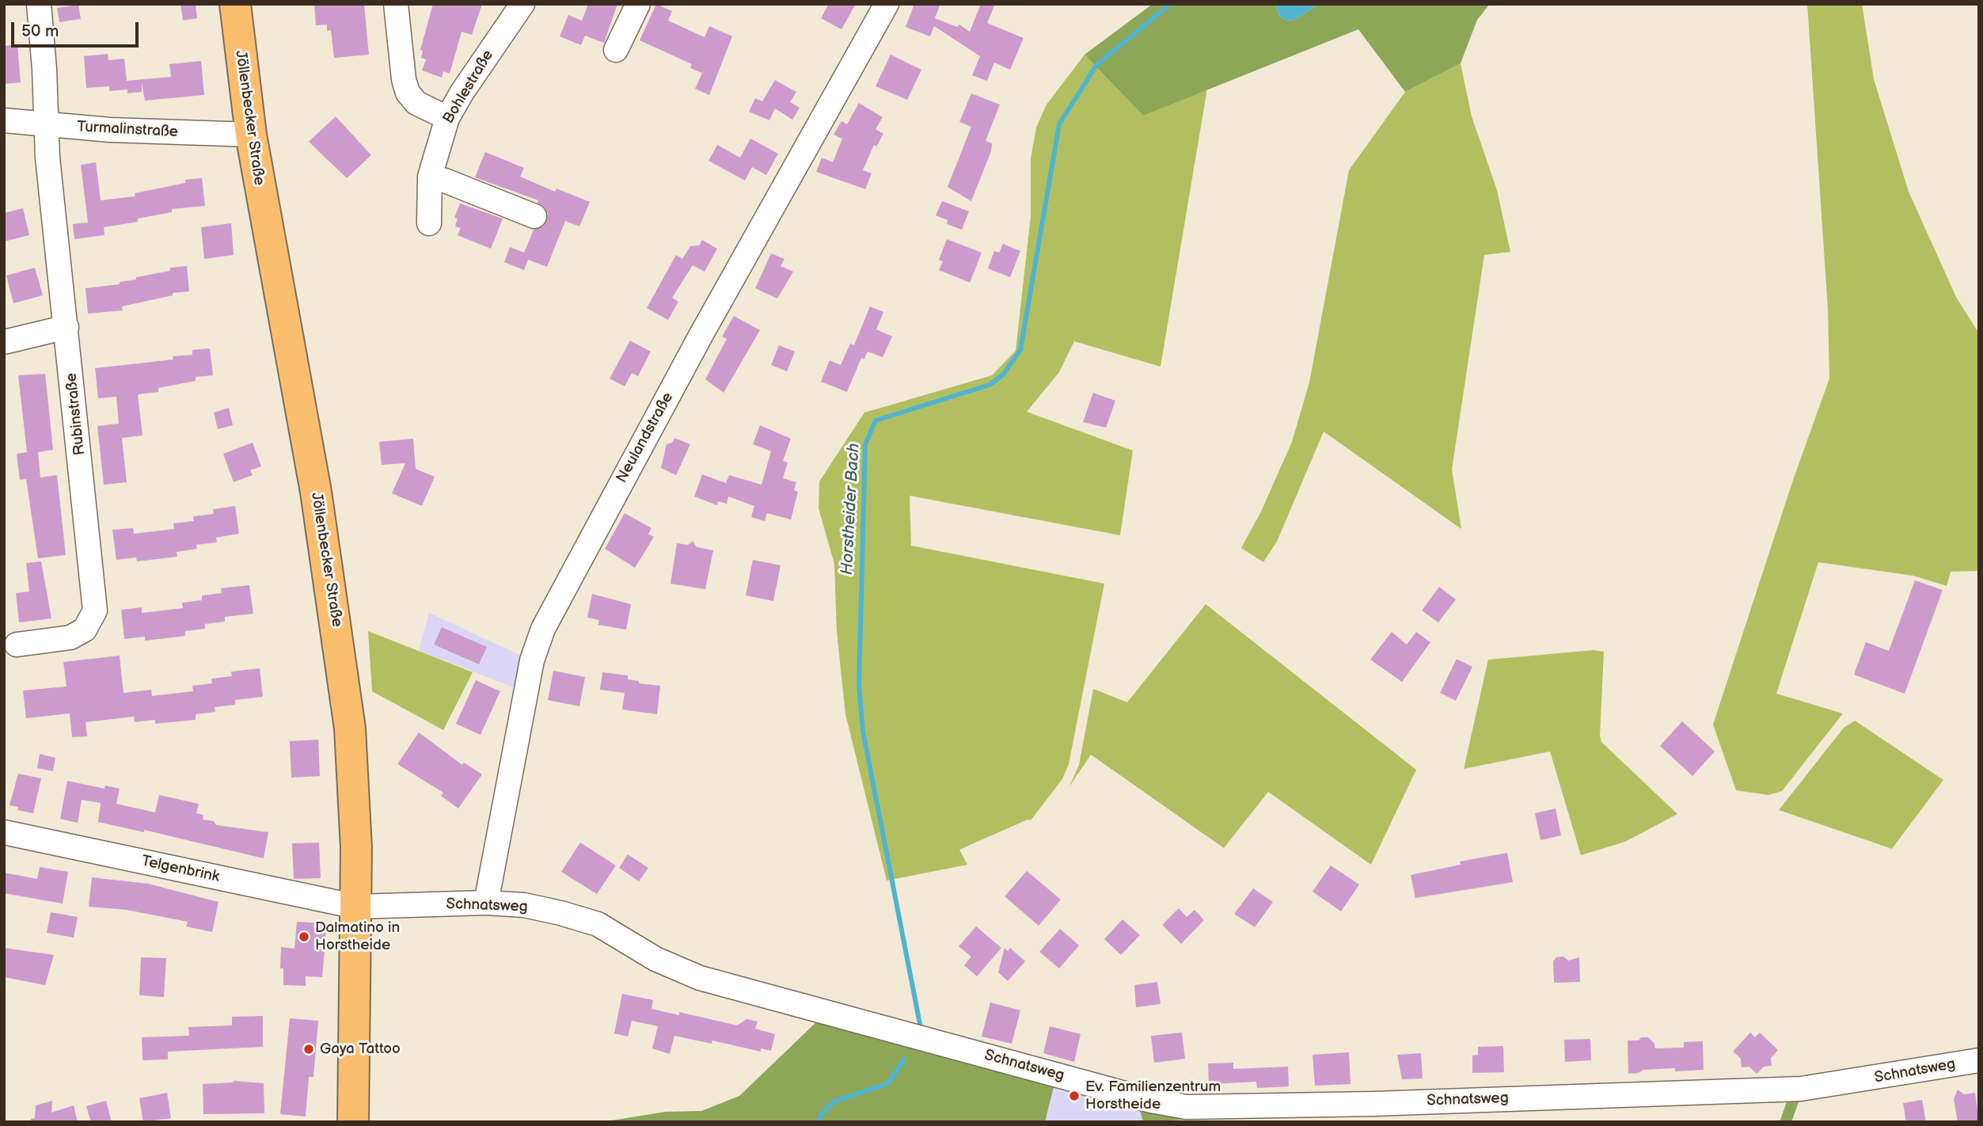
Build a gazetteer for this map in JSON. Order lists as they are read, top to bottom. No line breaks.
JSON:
{"streets":{"main road":["Jöllenbecker Straße"],"street":["Bohlestraße","Turmalinstraße","Rubinstraße","Neulandstraße","Telgenbrink","Schnatsweg"]},"crossings":[["Jöllenbecker Straße","Turmalinstraße"],["Jöllenbecker Straße","Telgenbrink"],["Jöllenbecker Straße","Schnatsweg"],["Turmalinstraße","Rubinstraße"],["Neulandstraße","Schnatsweg"],["Telgenbrink","Schnatsweg"]],"water":["Horstheider Bach"],"places":["Dalmatino in Horstheide","Gaya Tattoo","Ev. Familienzentrum Horstheide"],"scale_bar":"50 m"}
